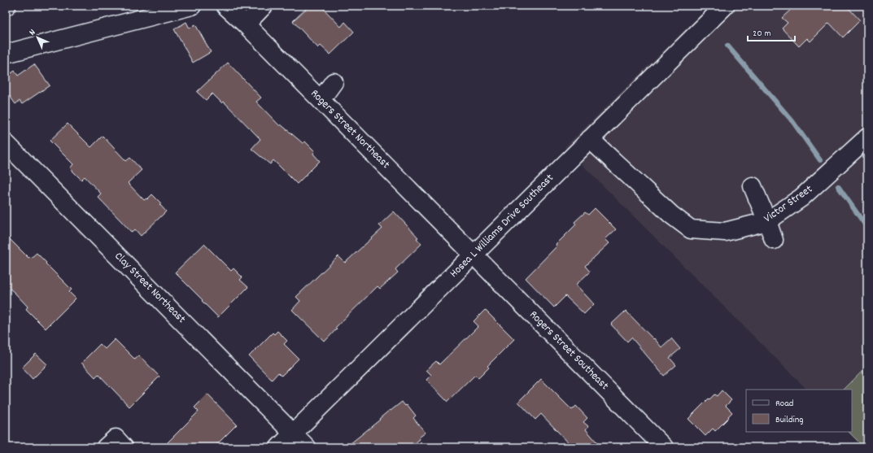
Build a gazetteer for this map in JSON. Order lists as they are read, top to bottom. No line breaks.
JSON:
{"streets":{"street":["Rogers Street Northeast","Victor Street","Hosea L Williams Drive Southeast","Clay Street Northeast","Rogers Street Southeast"]},"crossings":[["Rogers Street Northeast","Hosea L Williams Drive Southeast"],["Rogers Street Northeast","Rogers Street Southeast"],["Victor Street","Hosea L Williams Drive Southeast"],["Hosea L Williams Drive Southeast","Clay Street Northeast"],["Hosea L Williams Drive Southeast","Rogers Street Southeast"]],"legend":["Road","Building"],"scale_bar":"20 m","north":"top left"}
